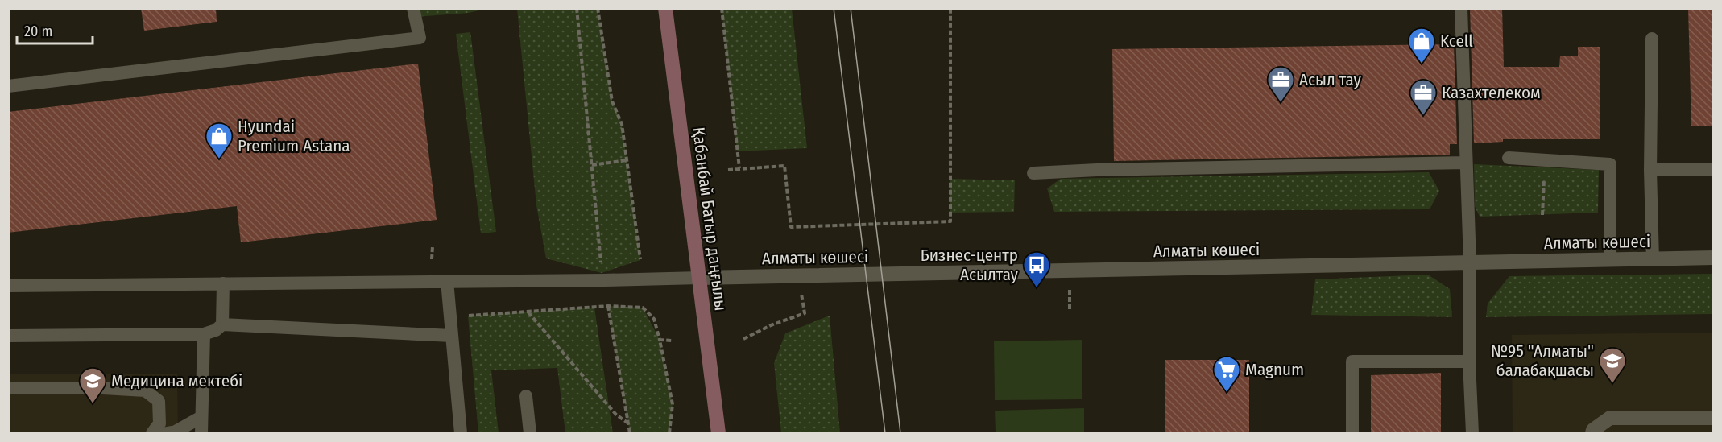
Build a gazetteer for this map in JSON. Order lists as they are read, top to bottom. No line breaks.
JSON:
{"streets":{"main road":["Қабанбай Батыр даңғылы"],"street":["Алматы көшесі"]},"crossings":[["Қабанбай Батыр даңғылы","Алматы көшесі"]],"places":{"shop":["Kcell","Hyundai Premium Astana"],"office":["Асыл тау","Казахтелеком"],"bus stop":["Бизнес-центр Асылтау"],"school or university":["№95 \"Алматы\" балабақшасы","Медицина мектебі"],"supermarket":["Magnum"]},"scale_bar":"20 m"}
